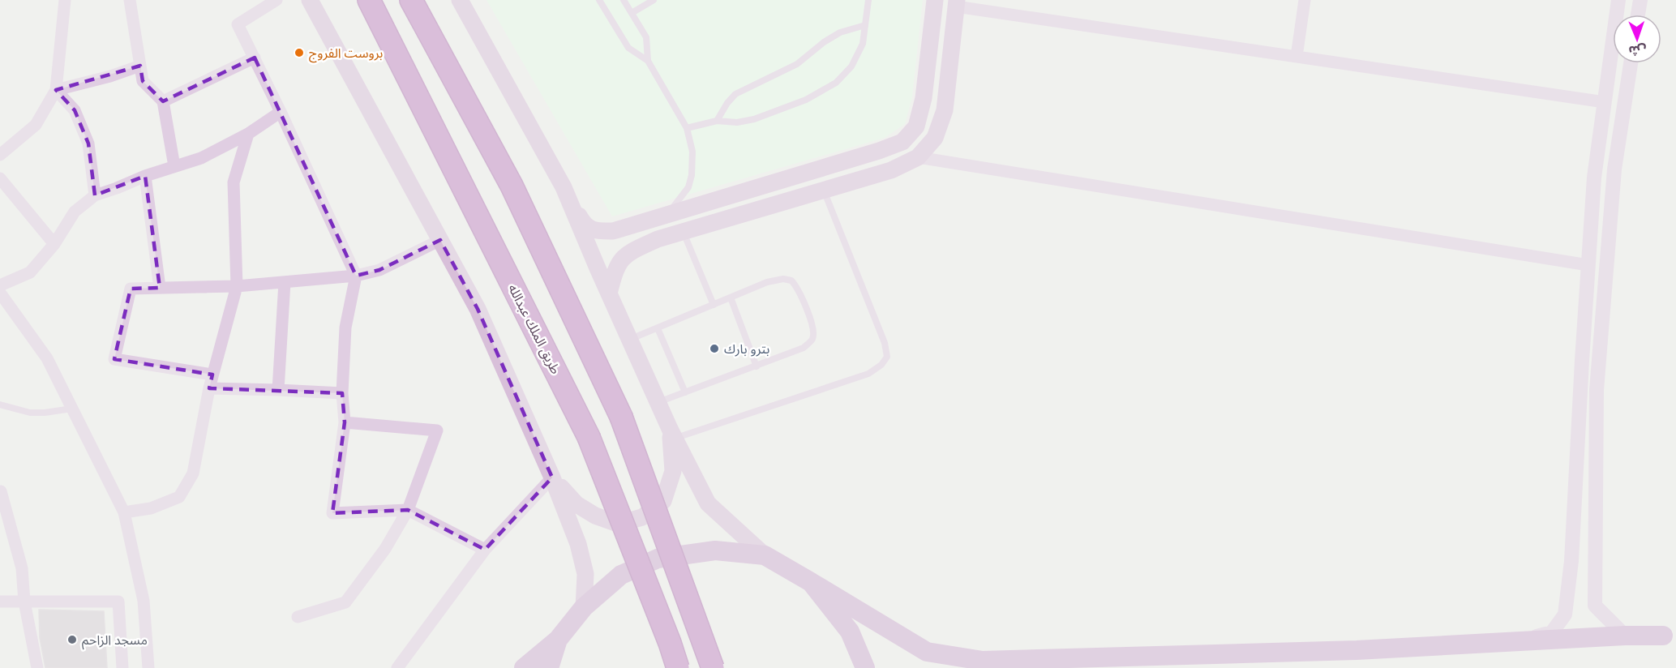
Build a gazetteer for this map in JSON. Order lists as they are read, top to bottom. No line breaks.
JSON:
{"streets":{"highway":["طريق الملك عبدالله"]},"places":["بروست الفروج","بترو بارك","مسجد الزاحم"],"north":"bottom"}
